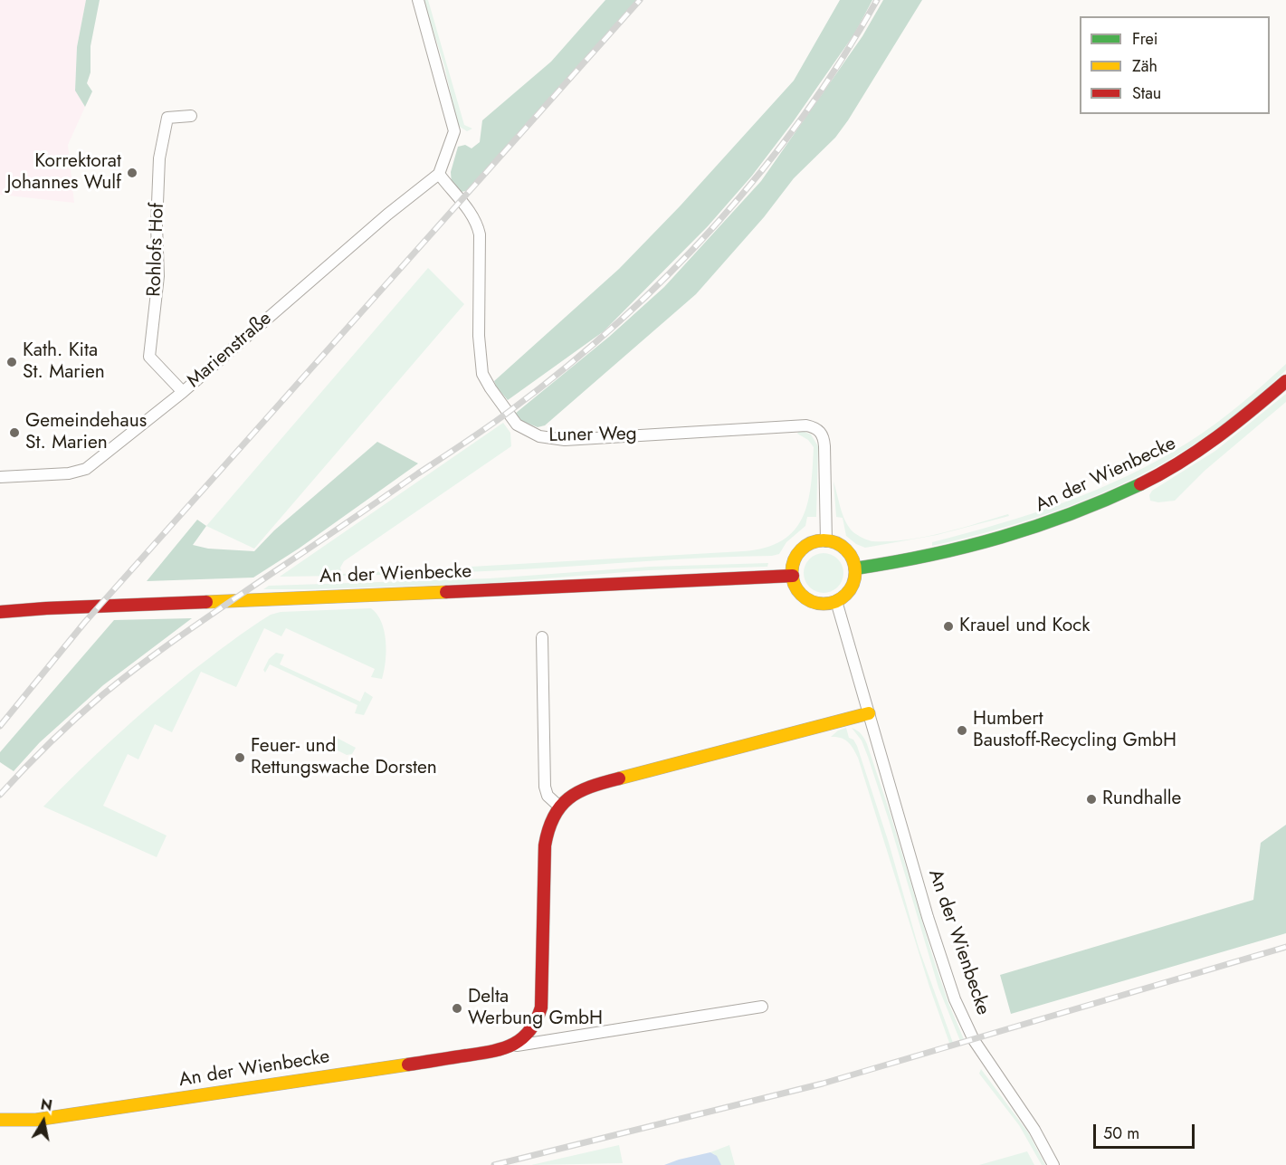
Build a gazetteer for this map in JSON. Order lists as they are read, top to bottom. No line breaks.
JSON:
{"streets":{"street":["Rohlofs Hof","Marienstraße","Luner Weg","An der Wienbecke"]},"crossings":[["Rohlofs Hof","Marienstraße"],["Marienstraße","Luner Weg"],["Luner Weg","An der Wienbecke"]],"places":["Korrektorat Johannes Wulf","Kath. Kita St. Marien","Gemeindehaus St. Marien","Krauel und Kock","Humbert Baustoff-Recycling GmbH","Feuer- und Rettungswache Dorsten","Rundhalle","Delta Werbung GmbH"],"legend":["Frei","Zäh","Stau"],"scale_bar":"50 m","north":"top"}
